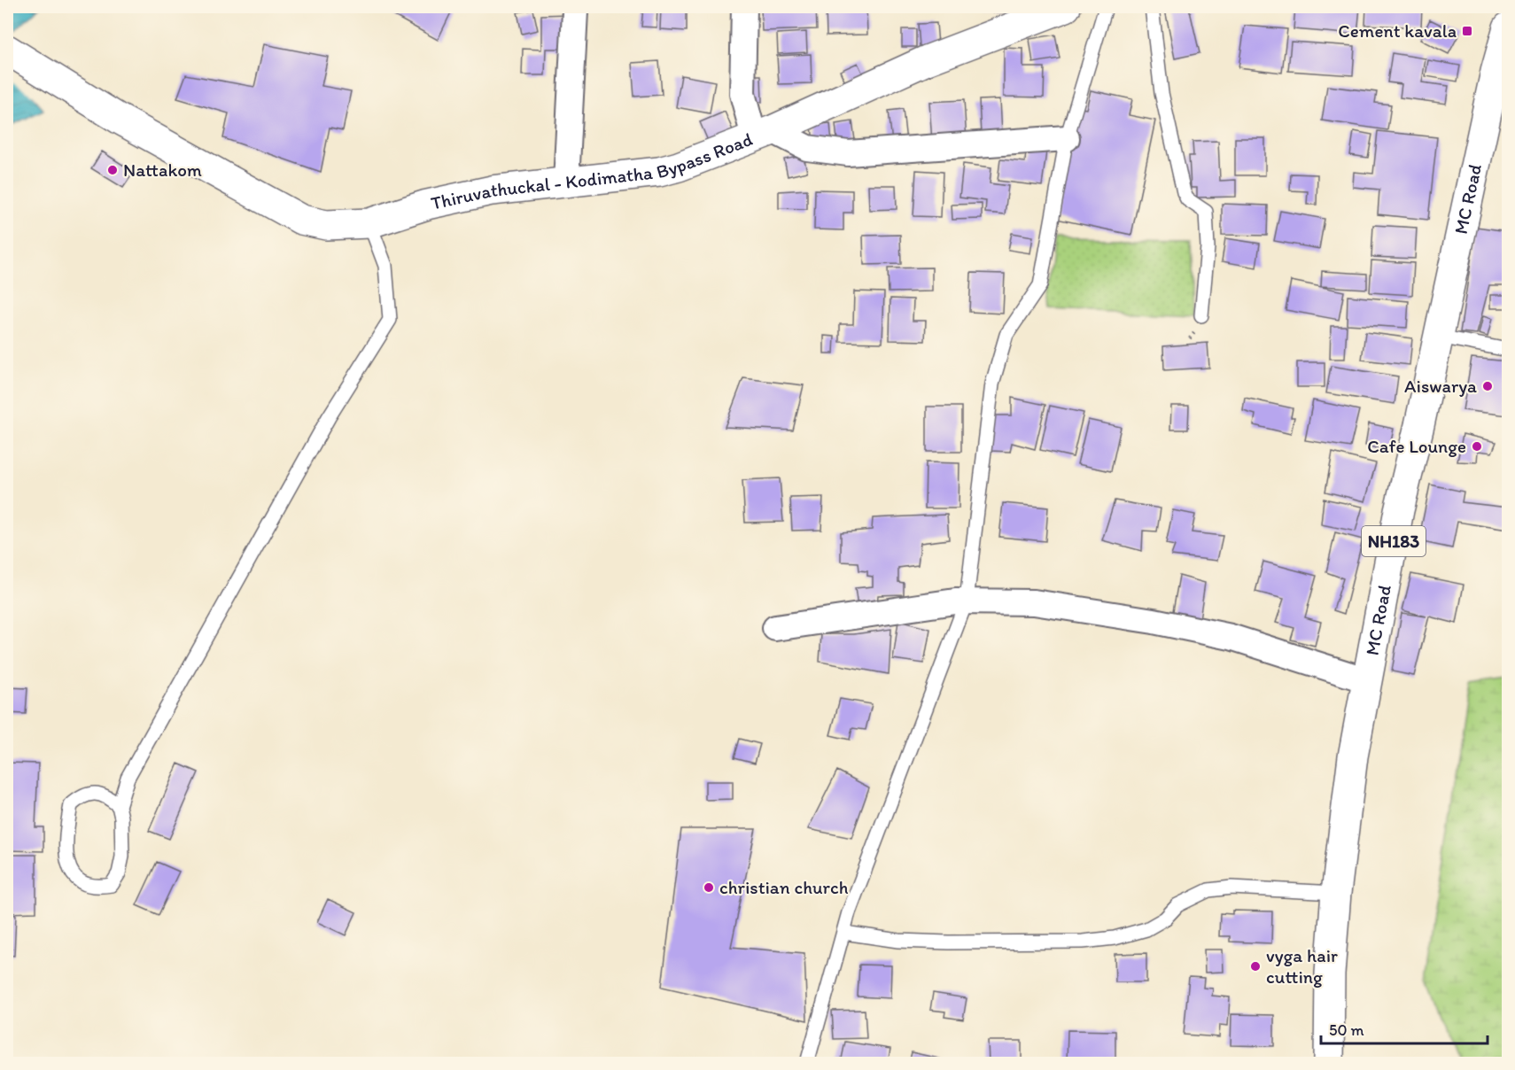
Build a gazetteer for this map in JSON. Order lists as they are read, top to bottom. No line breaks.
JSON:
{"streets":{"main road":["Thiruvathuckal - Kodimatha Bypass Road","MC Road","NH183"]},"places":{"transit":["Cement kavala"],"other":["Nattakom","Aiswarya","Cafe Lounge","christian church","vyga hair cutting"]},"scale_bar":"50 m"}
